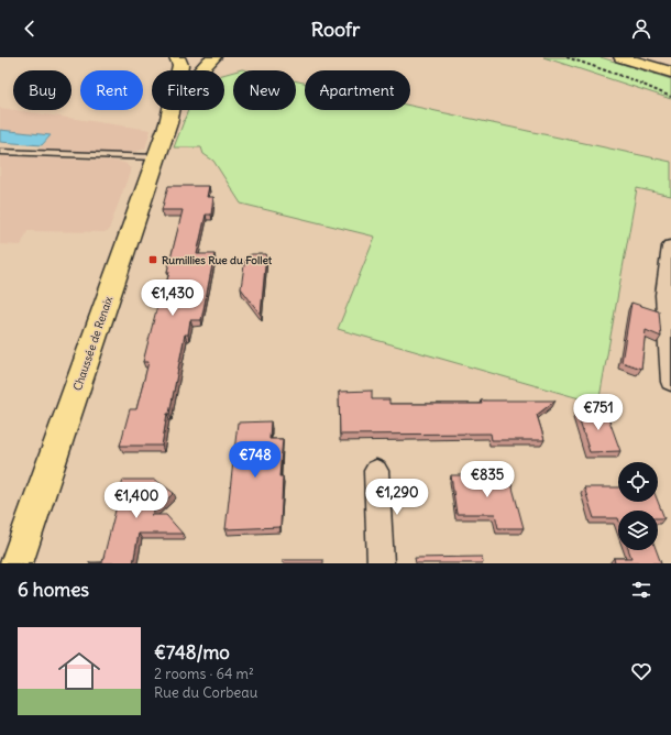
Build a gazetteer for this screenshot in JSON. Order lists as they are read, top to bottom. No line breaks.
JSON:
{"streets":{"main road":["Chaussée de Renaix"]},"places":{"transit":["Rumillies Rue du Follet"]},"page":{"header":"Roofr","chip":["Buy","Rent","Filters","New","Apartment"],"price":["€1,430","€751","€748","€835","€1,290","€1,400"],"heading":"6 homes","list":[{"name":"€748/mo","note":"2 rooms · 64 m² · Rue du Corbeau"}]}}
